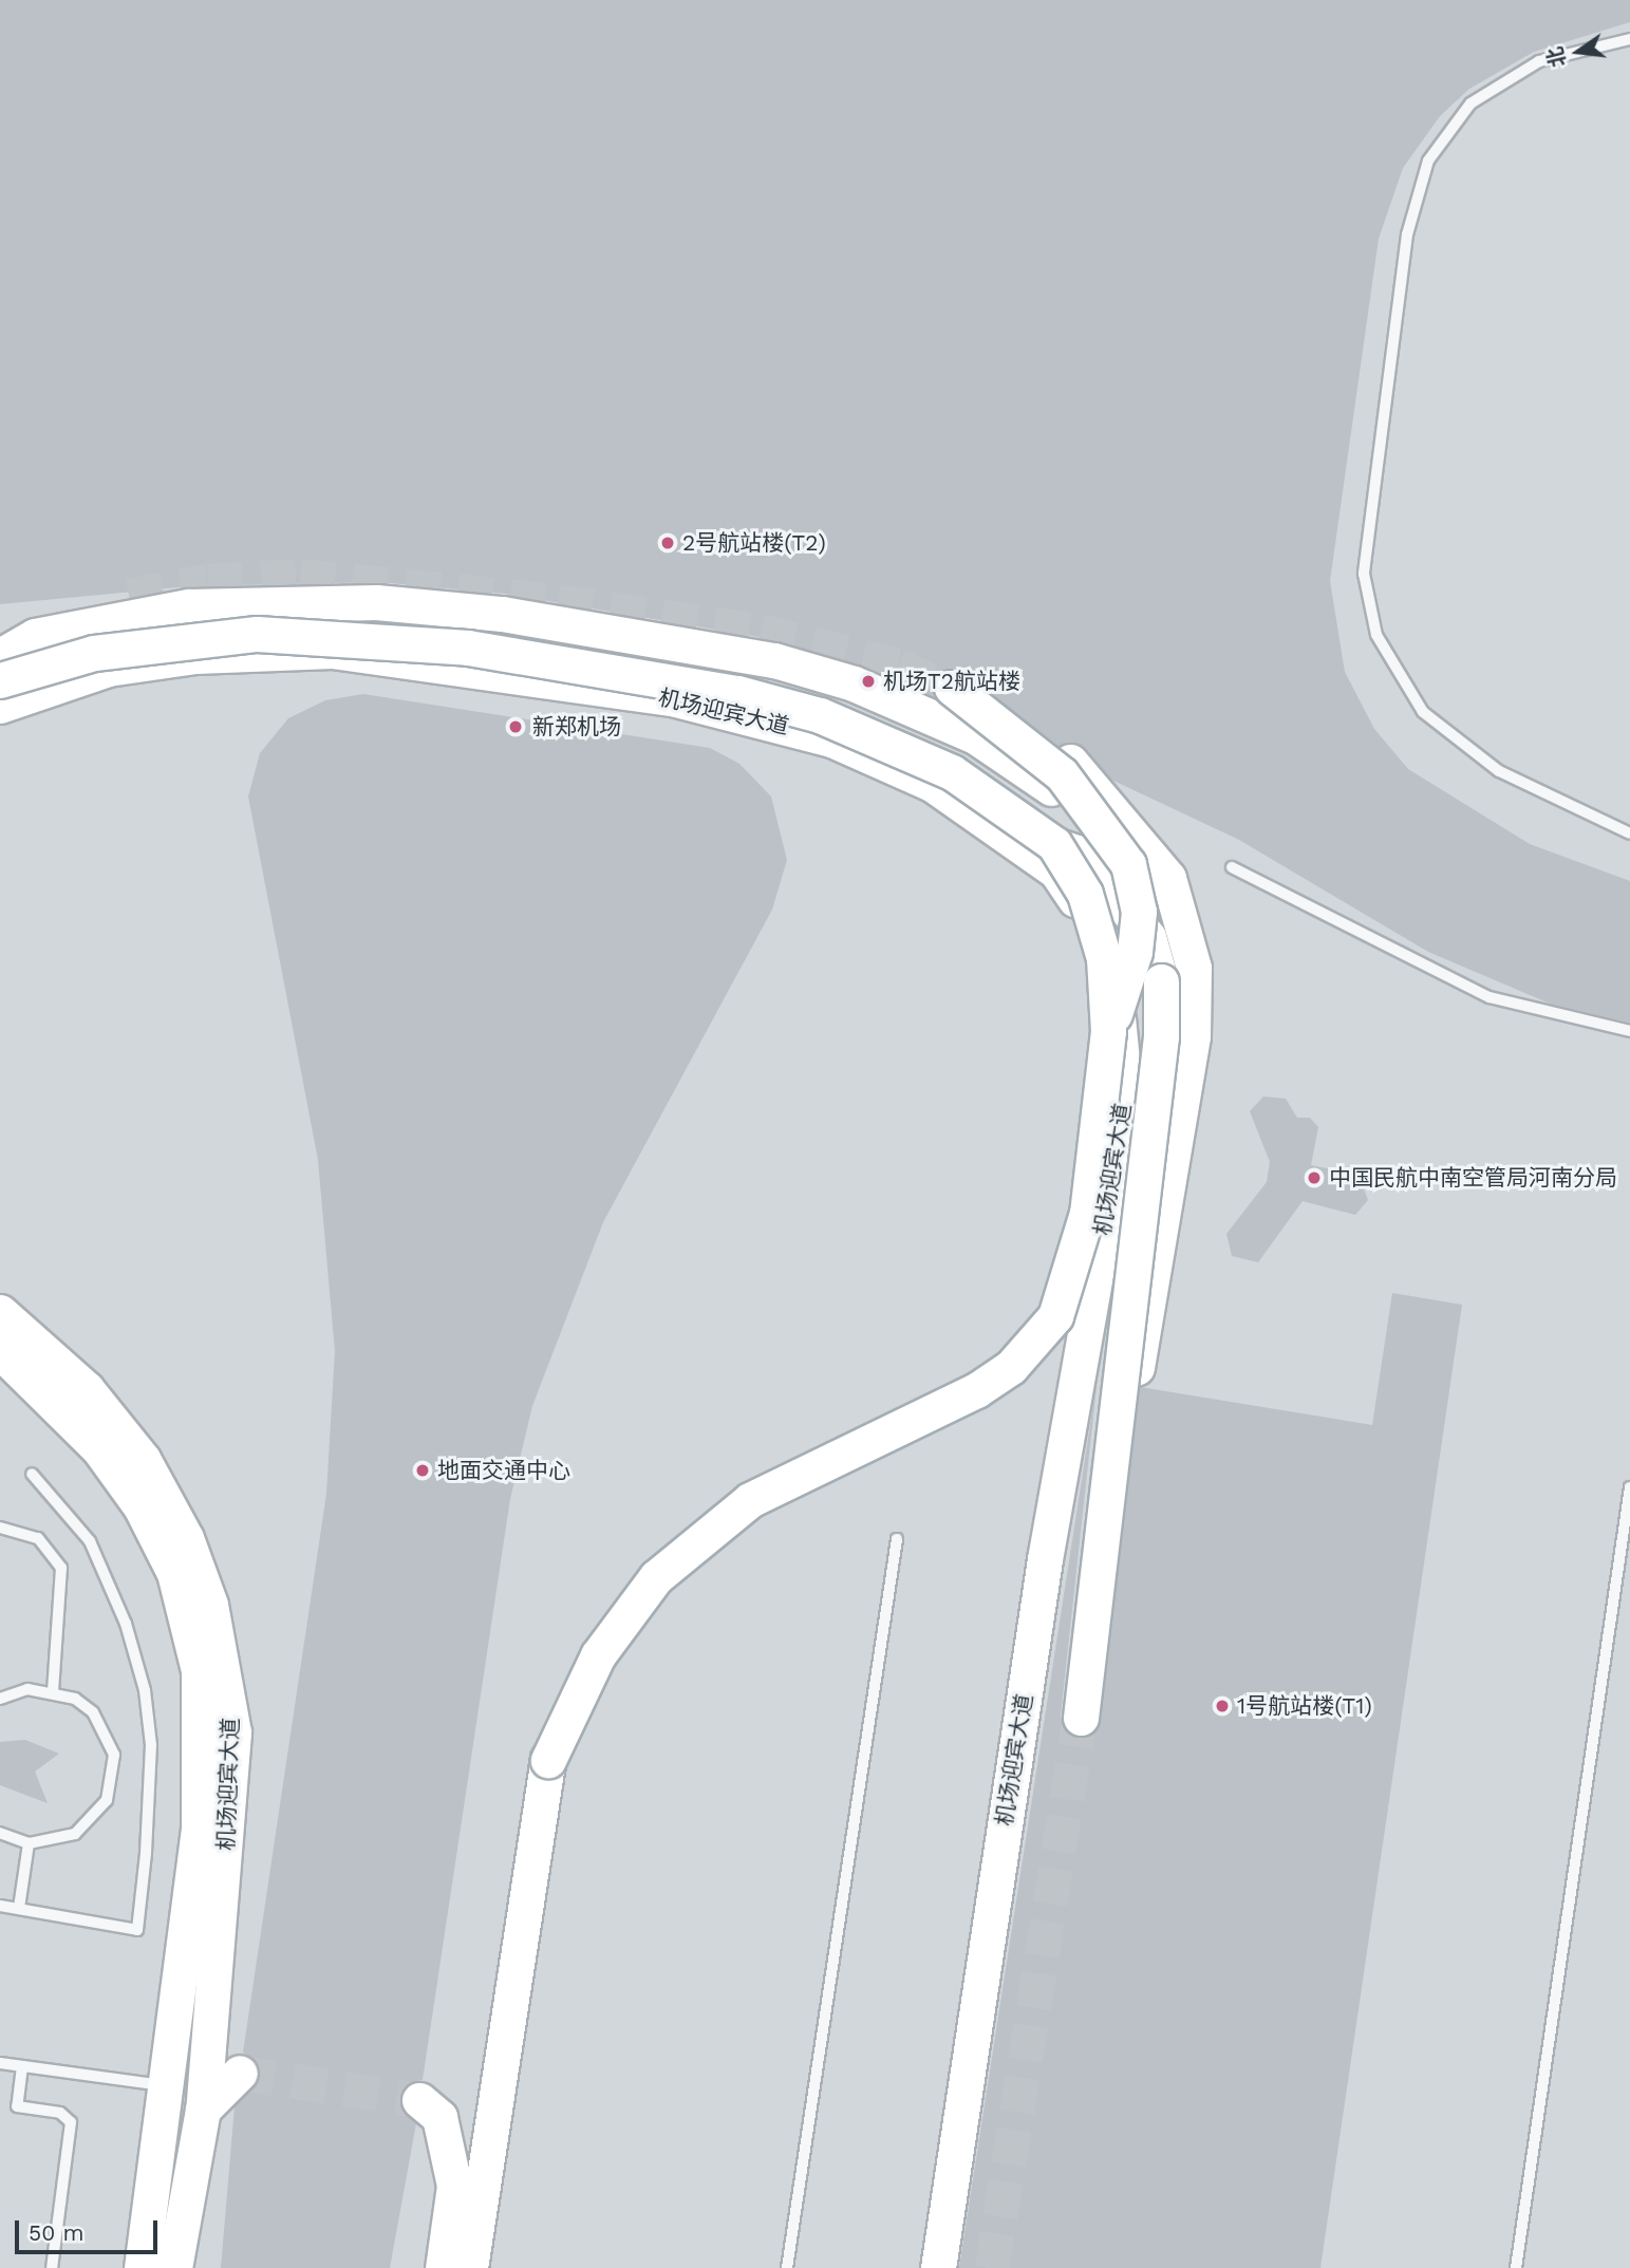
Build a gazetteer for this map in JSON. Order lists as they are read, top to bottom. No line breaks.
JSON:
{"streets":{"main road":["机场迎宾大道"]},"places":["2号航站楼(T2)","机场T2航站楼","新郑机场","中国民航中南空管局河南分局","地面交通中心","1号航站楼(T1)"],"scale_bar":"50 m","north":"left"}
